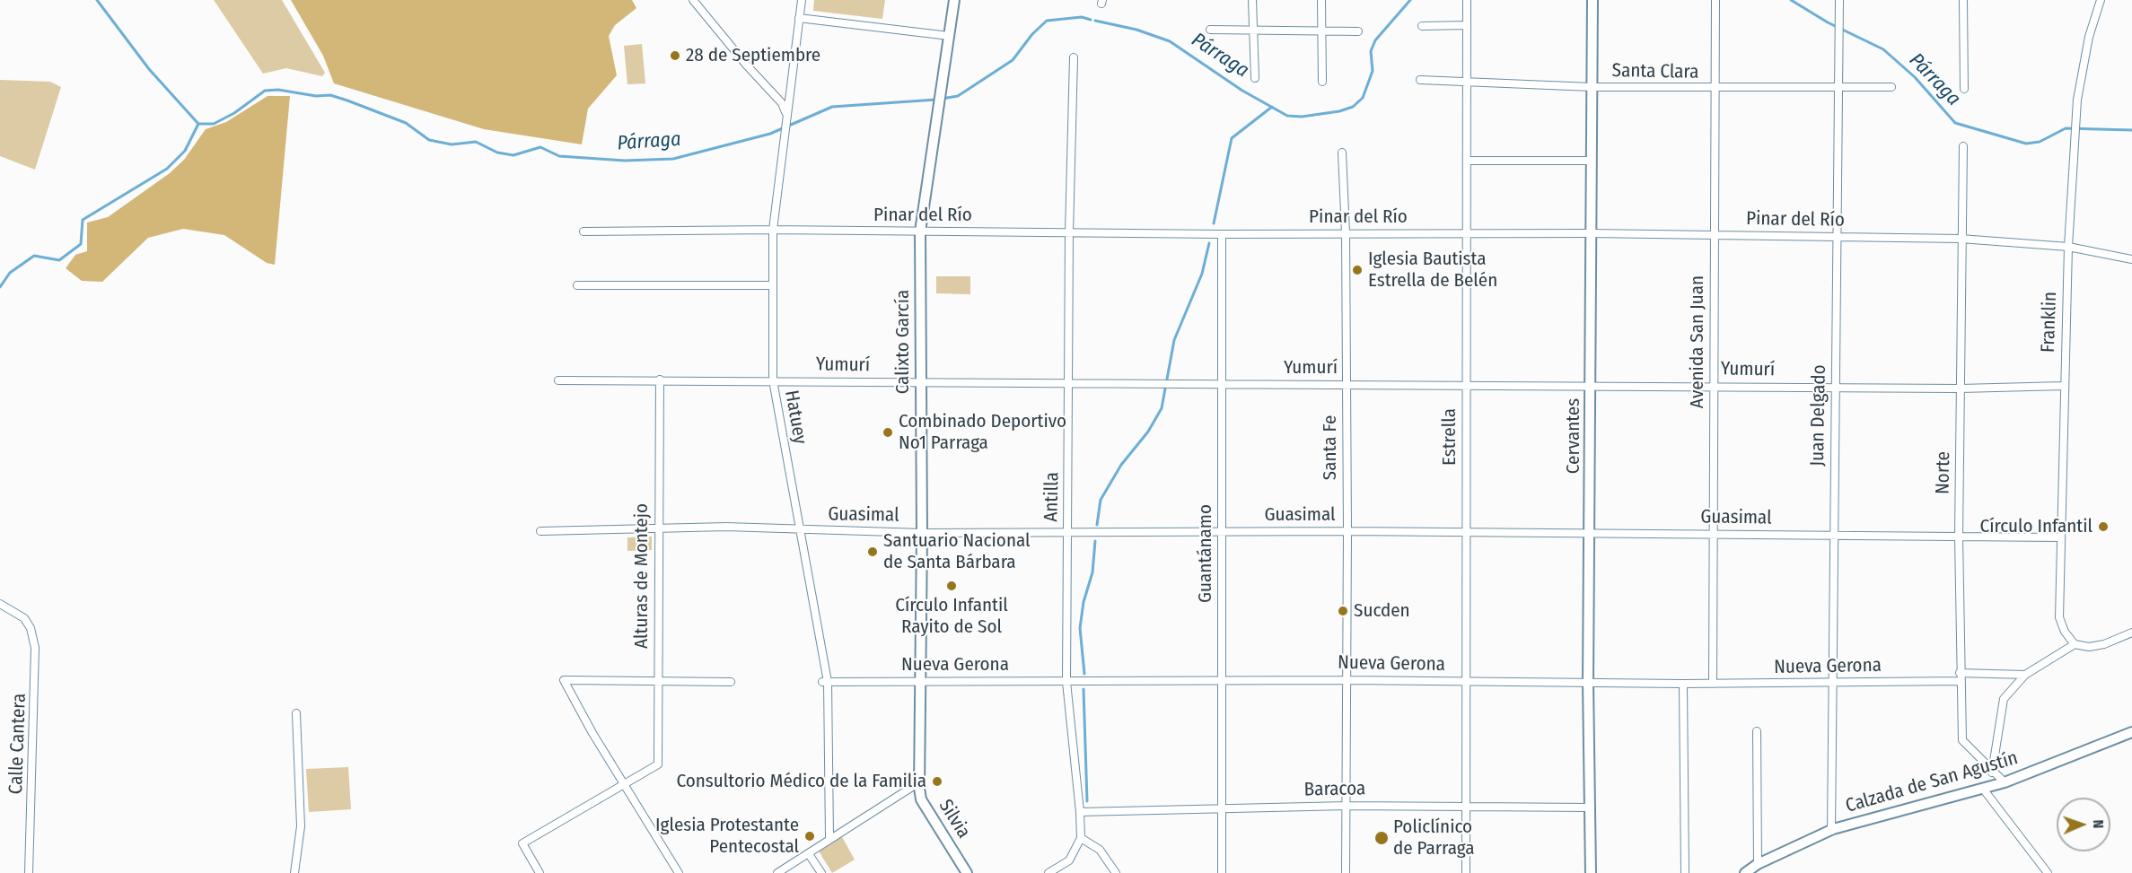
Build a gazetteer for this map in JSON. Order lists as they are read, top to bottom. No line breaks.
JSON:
{"streets":{"main road":["Calixto García","Cervantes","Calzada de San Agustín","Silvia"],"street":["Santa Clara","Pinar del Río","Franklin","Avenida San Juan","Yumurí","Juan Delgado","Hatuey","Estrella","Santa Fe","Norte","Antilla","Guasimal","Guantánamo","Alturas de Montejo","Nueva Gerona","Calle Cantera","Baracoa"]},"crossings":[["Santa Clara","Avenida San Juan"],["Santa Clara","Juan Delgado"],["Santa Clara","Cervantes"],["Santa Clara","Estrella"],["Pinar del Río","Franklin"],["Pinar del Río","Calixto García"],["Pinar del Río","Avenida San Juan"],["Pinar del Río","Juan Delgado"],["Pinar del Río","Hatuey"],["Pinar del Río","Cervantes"],["Pinar del Río","Estrella"],["Pinar del Río","Santa Fe"],["Pinar del Río","Norte"],["Pinar del Río","Antilla"],["Pinar del Río","Guantánamo"],["Franklin","Yumurí"],["Franklin","Guasimal"],["Calixto García","Yumurí"],["Calixto García","Guasimal"],["Calixto García","Nueva Gerona"],["Calixto García","Silvia"],["Avenida San Juan","Yumurí"],["Avenida San Juan","Guasimal"],["Avenida San Juan","Nueva Gerona"],["Yumurí","Juan Delgado"],["Yumurí","Hatuey"],["Yumurí","Cervantes"],["Yumurí","Estrella"],["Yumurí","Santa Fe"],["Yumurí","Norte"],["Yumurí","Antilla"],["Yumurí","Guantánamo"],["Yumurí","Alturas de Montejo"],["Juan Delgado","Guasimal"],["Juan Delgado","Nueva Gerona"],["Juan Delgado","Calzada de San Agustín"],["Hatuey","Guasimal"],["Hatuey","Nueva Gerona"],["Cervantes","Guasimal"],["Cervantes","Nueva Gerona"],["Cervantes","Baracoa"],["Estrella","Guasimal"],["Estrella","Nueva Gerona"],["Estrella","Baracoa"],["Santa Fe","Guasimal"],["Santa Fe","Nueva Gerona"],["Santa Fe","Baracoa"],["Norte","Guasimal"],["Norte","Nueva Gerona"],["Norte","Calzada de San Agustín"],["Antilla","Guasimal"],["Antilla","Nueva Gerona"],["Antilla","Baracoa"],["Guasimal","Guantánamo"],["Guasimal","Alturas de Montejo"],["Guantánamo","Nueva Gerona"],["Guantánamo","Baracoa"]],"water":["Párraga"],"places":["28 de Septiembre","Iglesia Bautista Estrella de Belén","Combinado Deportivo No1 Parraga","Círculo Infantil","Santuario Nacional de Santa Bárbara","Círculo Infantil Rayito de Sol","Sucden","Consultorio Médico de la Familia","Iglesia Protestante Pentecostal","Policlínico de Parraga"],"north":"right"}
